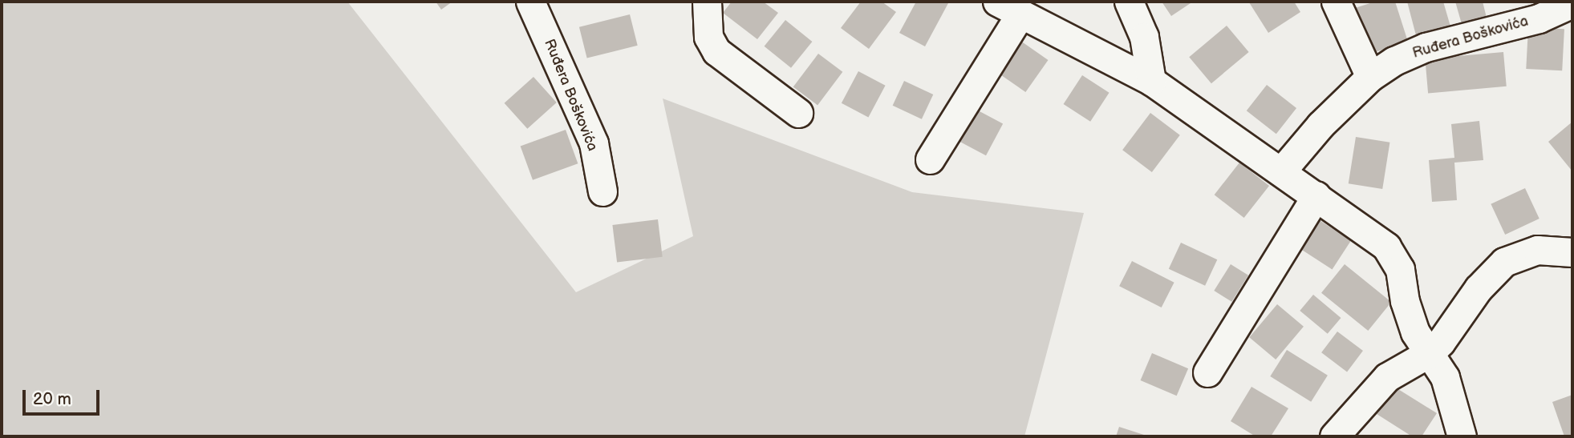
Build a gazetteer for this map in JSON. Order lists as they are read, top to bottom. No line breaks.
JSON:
{"streets":{"street":["Ruđera Boškovića"]},"scale_bar":"20 m"}
